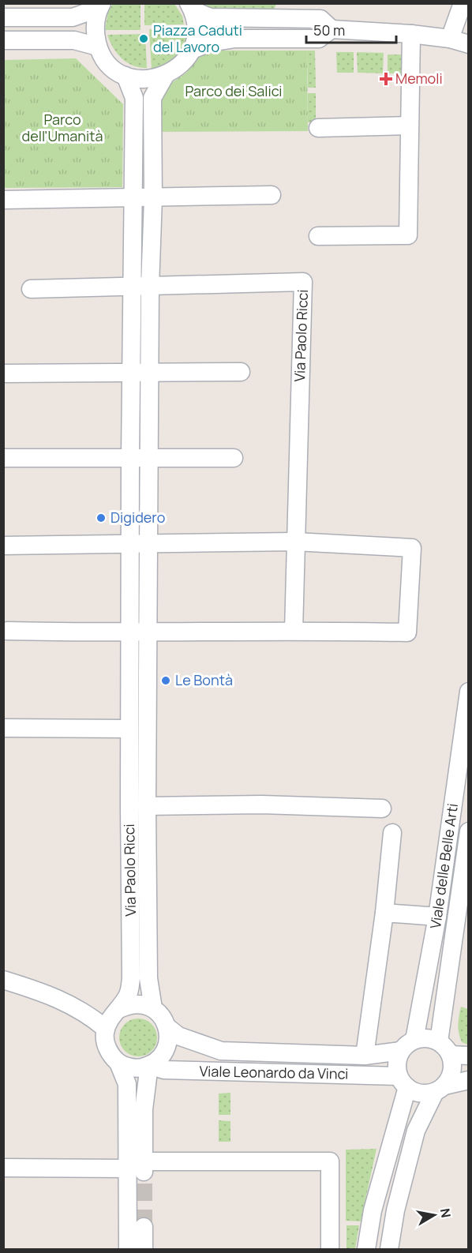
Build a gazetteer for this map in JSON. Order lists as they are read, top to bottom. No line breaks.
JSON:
{"streets":{"street":["Via Paolo Ricci","Viale delle Belle Arti","Viale Leonardo da Vinci"]},"crossings":[["Via Paolo Ricci","Viale Leonardo da Vinci"],["Viale delle Belle Arti","Viale Leonardo da Vinci"]],"parks":["Parco dei Salici","Parco dell'Umanità"],"places":{"other":["Piazza Caduti del Lavoro","Digidero","Le Bontà"],"health":["Memoli"]},"scale_bar":"50 m","north":"right"}
